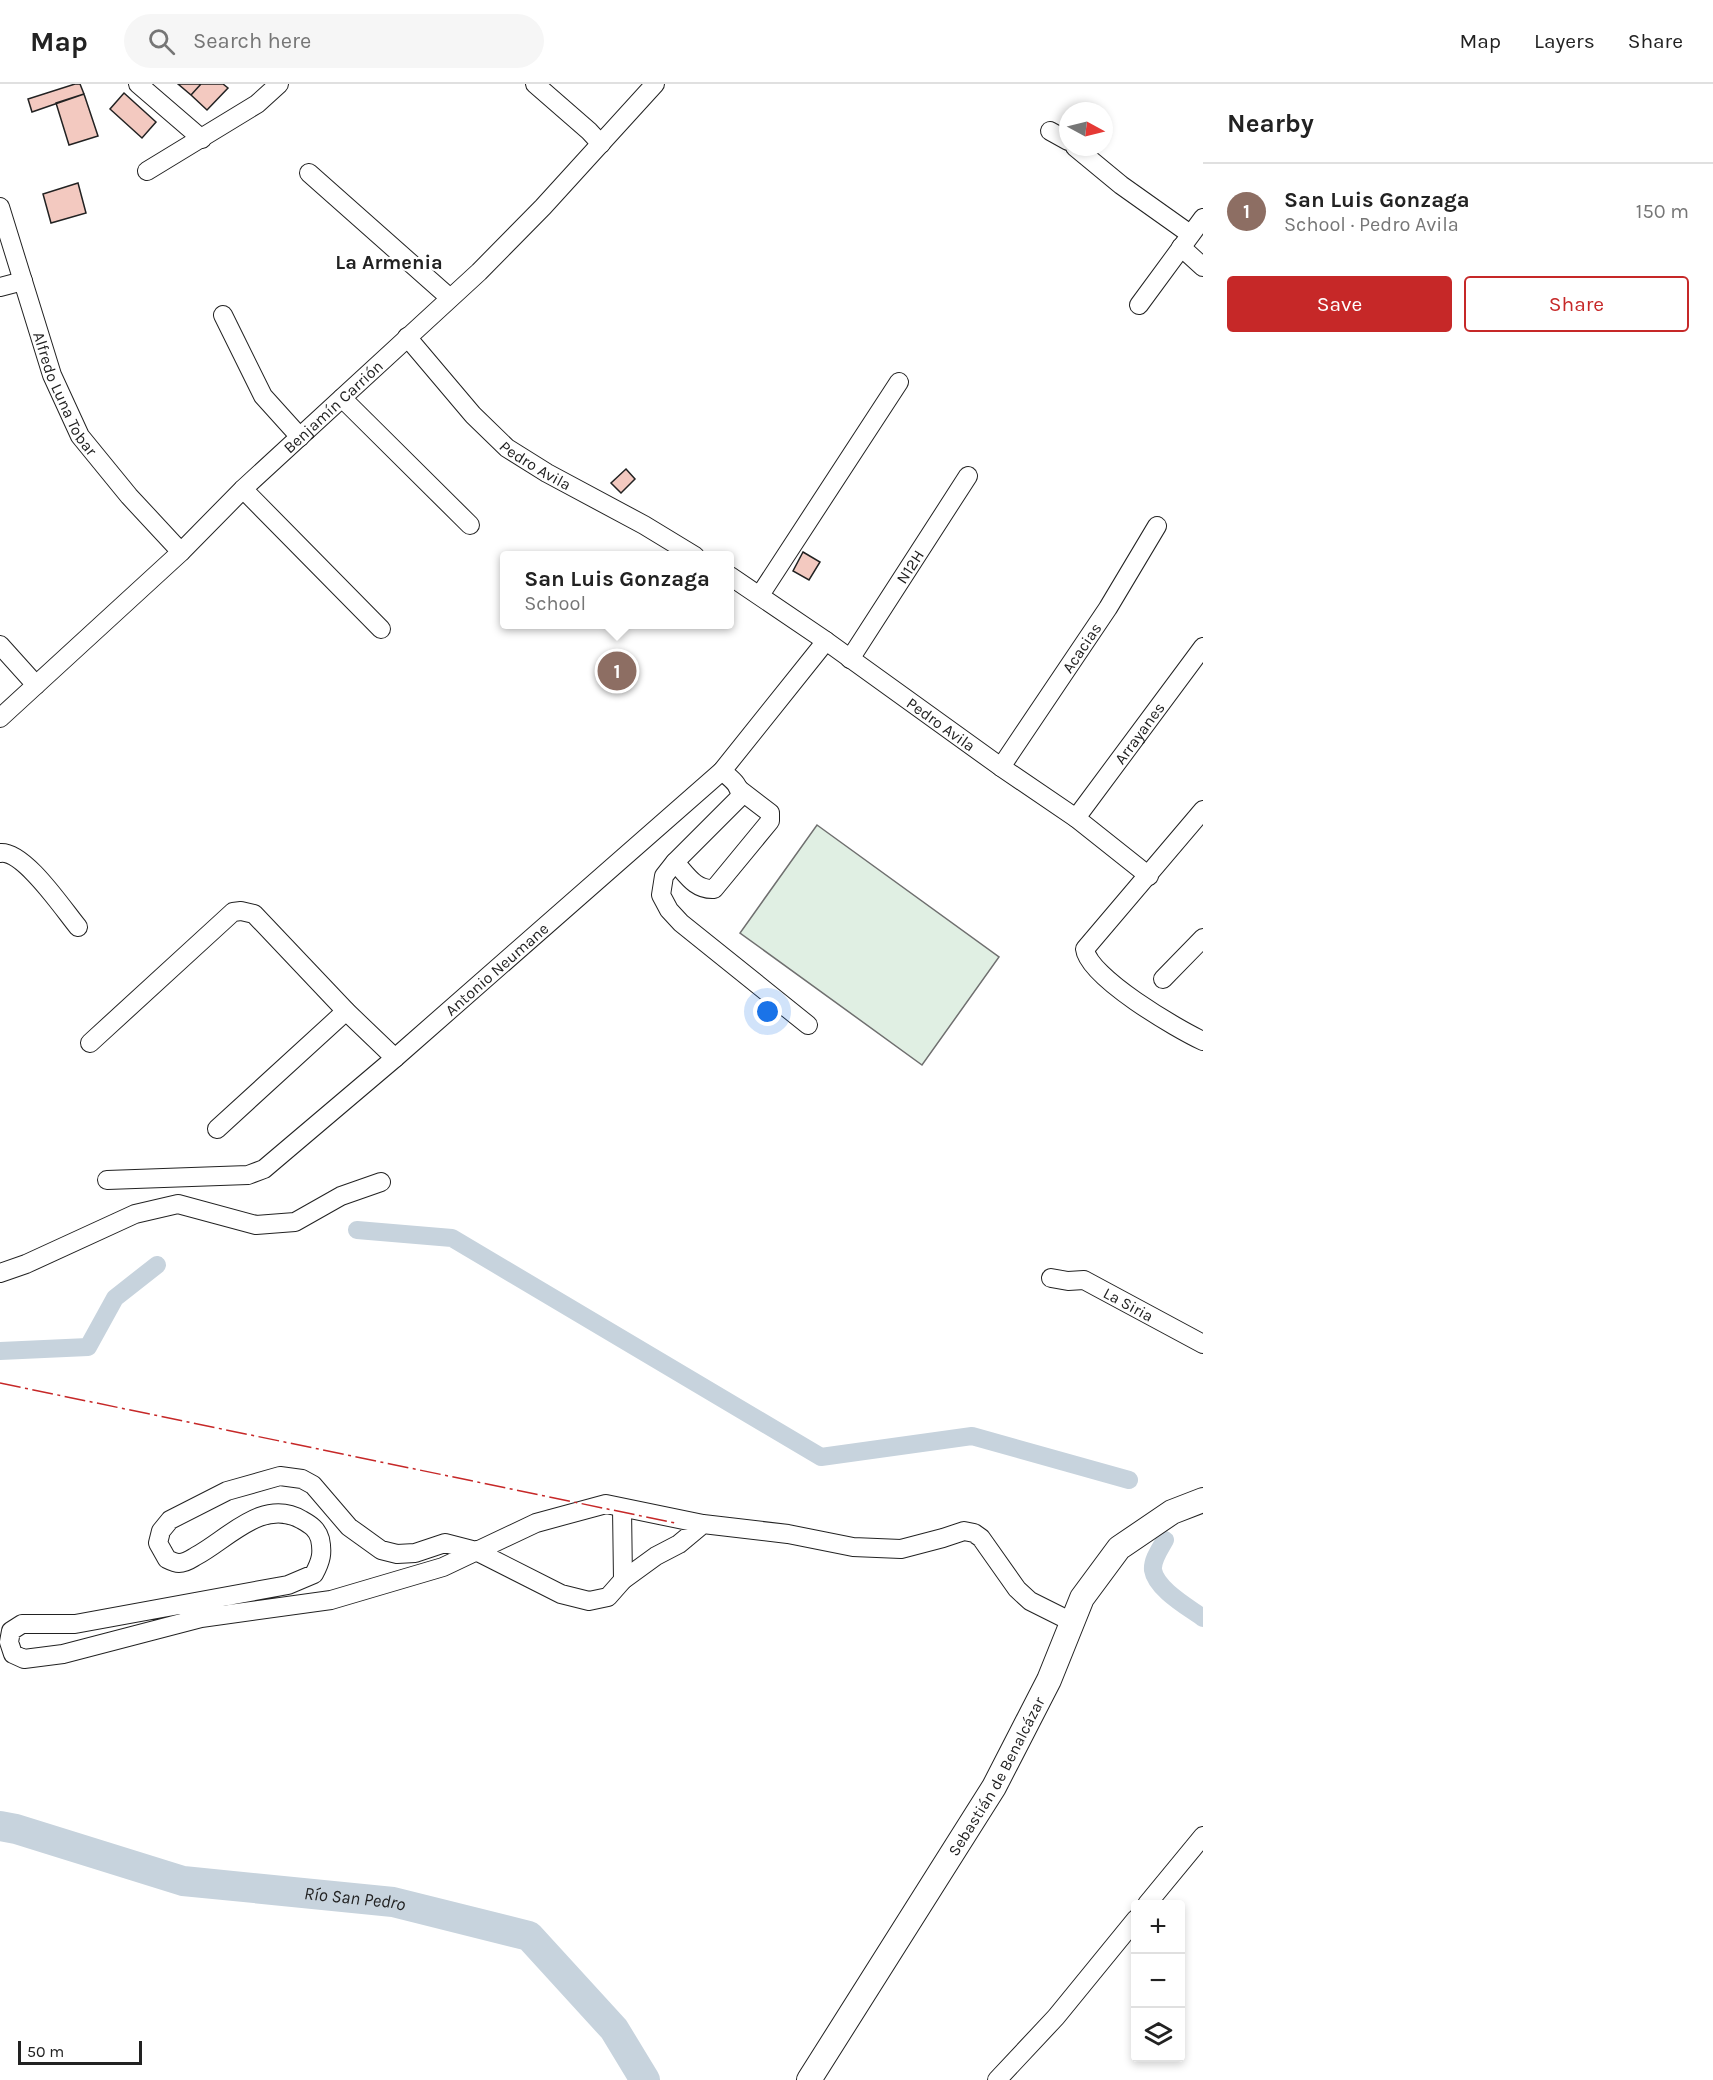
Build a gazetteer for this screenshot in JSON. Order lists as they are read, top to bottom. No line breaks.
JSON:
{"streets":{"main road":["Sebastián de Benalcázar"],"street":["Alfredo Luna Tobar","Benjamín Carrión","Pedro Avila","N12H","Acacias","Arrayanes","Antonio Neumane","La Siria"]},"crossings":[["Alfredo Luna Tobar","Benjamín Carrión"],["Benjamín Carrión","Pedro Avila"],["Pedro Avila","N12H"],["Pedro Avila","Acacias"],["Pedro Avila","Arrayanes"],["Pedro Avila","Antonio Neumane"]],"districts":["La Armenia"],"water":["Río San Pedro"],"scale_bar":"50 m","north":"right","page":{"header":"Map","search":"Search here","nav":["Map","Layers","Share"],"heading":"Nearby","list":[{"mark":"1","name":"San Luis Gonzaga","note":"School · Pedro Avila","value":"150 m"}],"buttons":["Save","Share"],"popup":["San Luis Gonzaga","School"],"pins":"1","map_buttons":["+","−"],"scale":"50 m"}}
